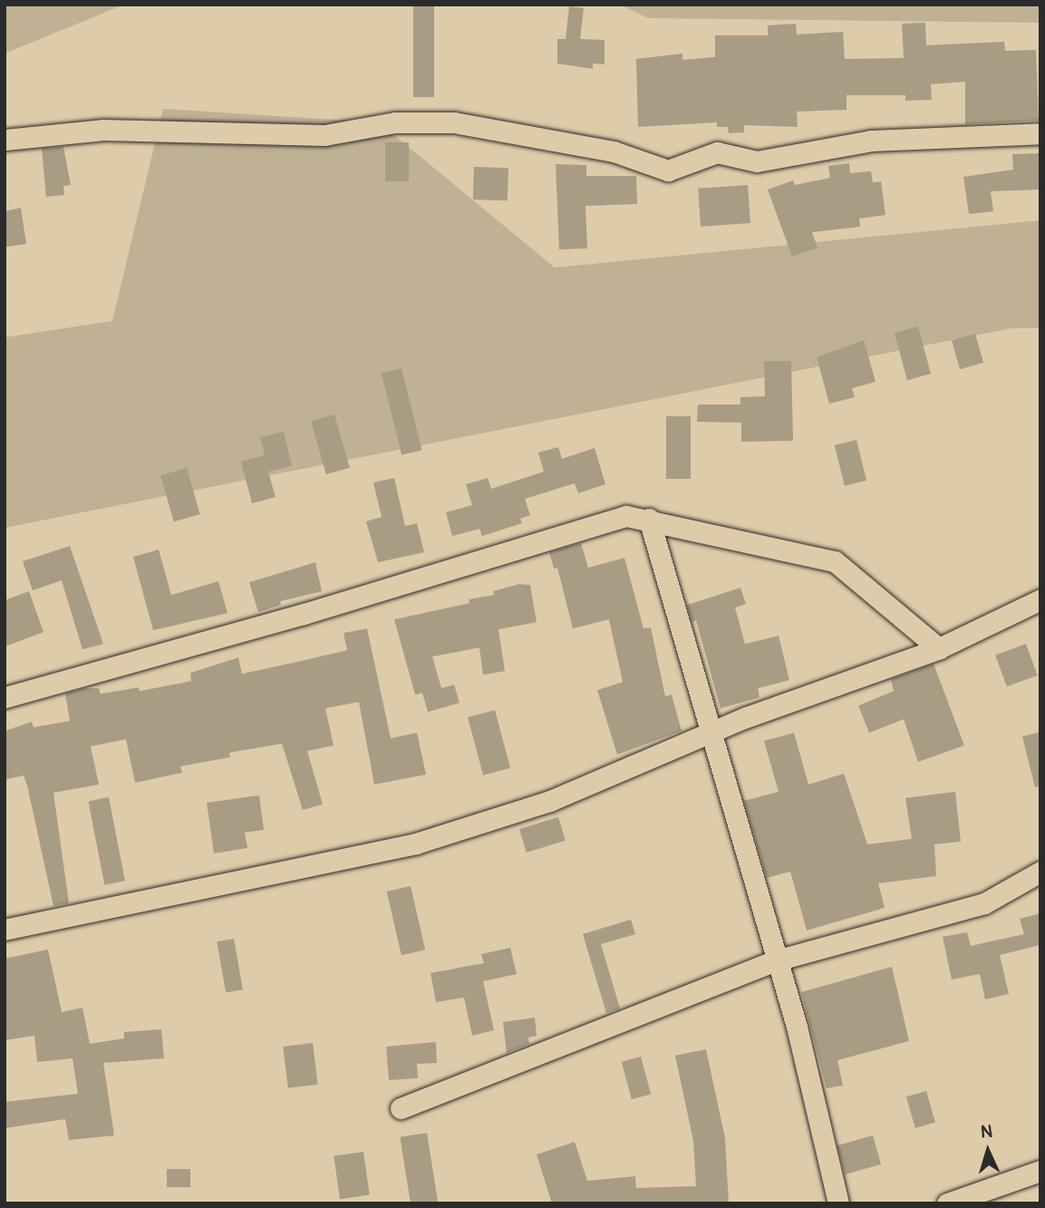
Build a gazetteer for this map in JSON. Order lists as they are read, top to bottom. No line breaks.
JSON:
{"north":"top"}
